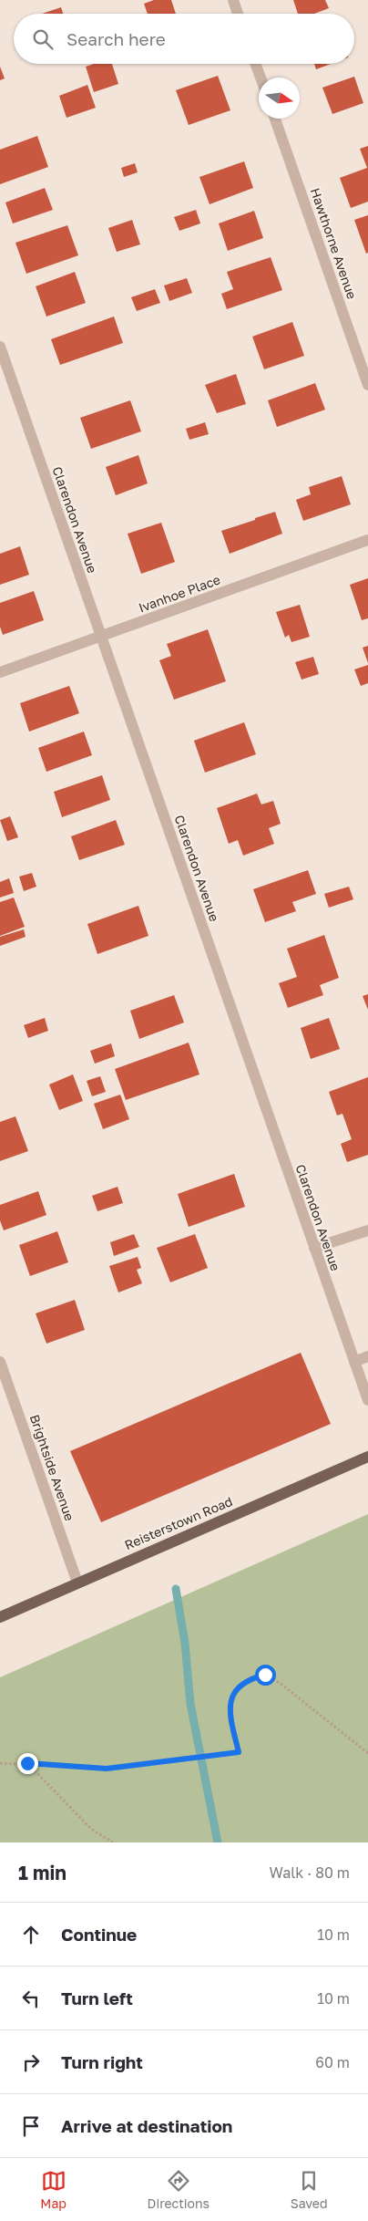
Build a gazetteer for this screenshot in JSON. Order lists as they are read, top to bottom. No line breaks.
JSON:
{"streets":{"main road":["Reisterstown Road"],"street":["Hawthorne Avenue","Clarendon Avenue","Ivanhoe Place","Brightside Avenue"]},"crossings":[["Clarendon Avenue","Ivanhoe Place"],["Brightside Avenue","Reisterstown Road"]],"north":"right","page":{"search":"Search here","heading":["1 min","Walk · 80 m"],"list":[["Continue","10 m"],["Turn left","10 m"],["Turn right","60 m"],"Arrive at destination"],"nav":["Map","Directions","Saved"]}}
